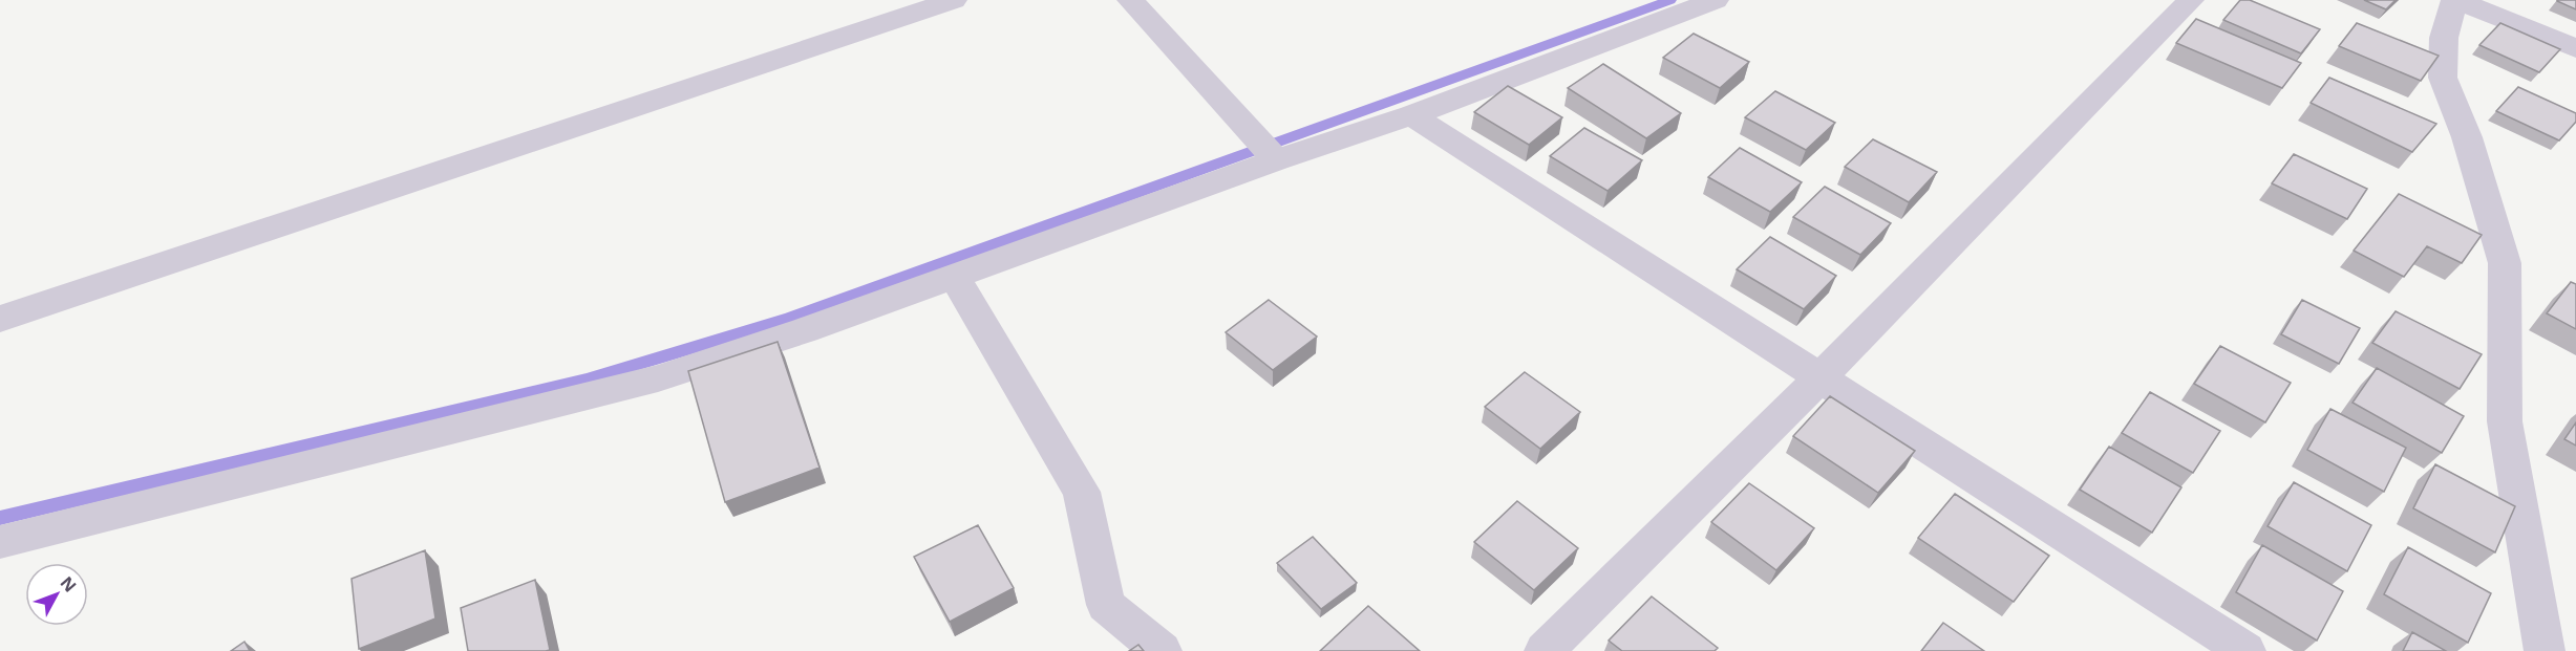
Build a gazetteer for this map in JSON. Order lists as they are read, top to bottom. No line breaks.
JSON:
{"north":"top right"}
